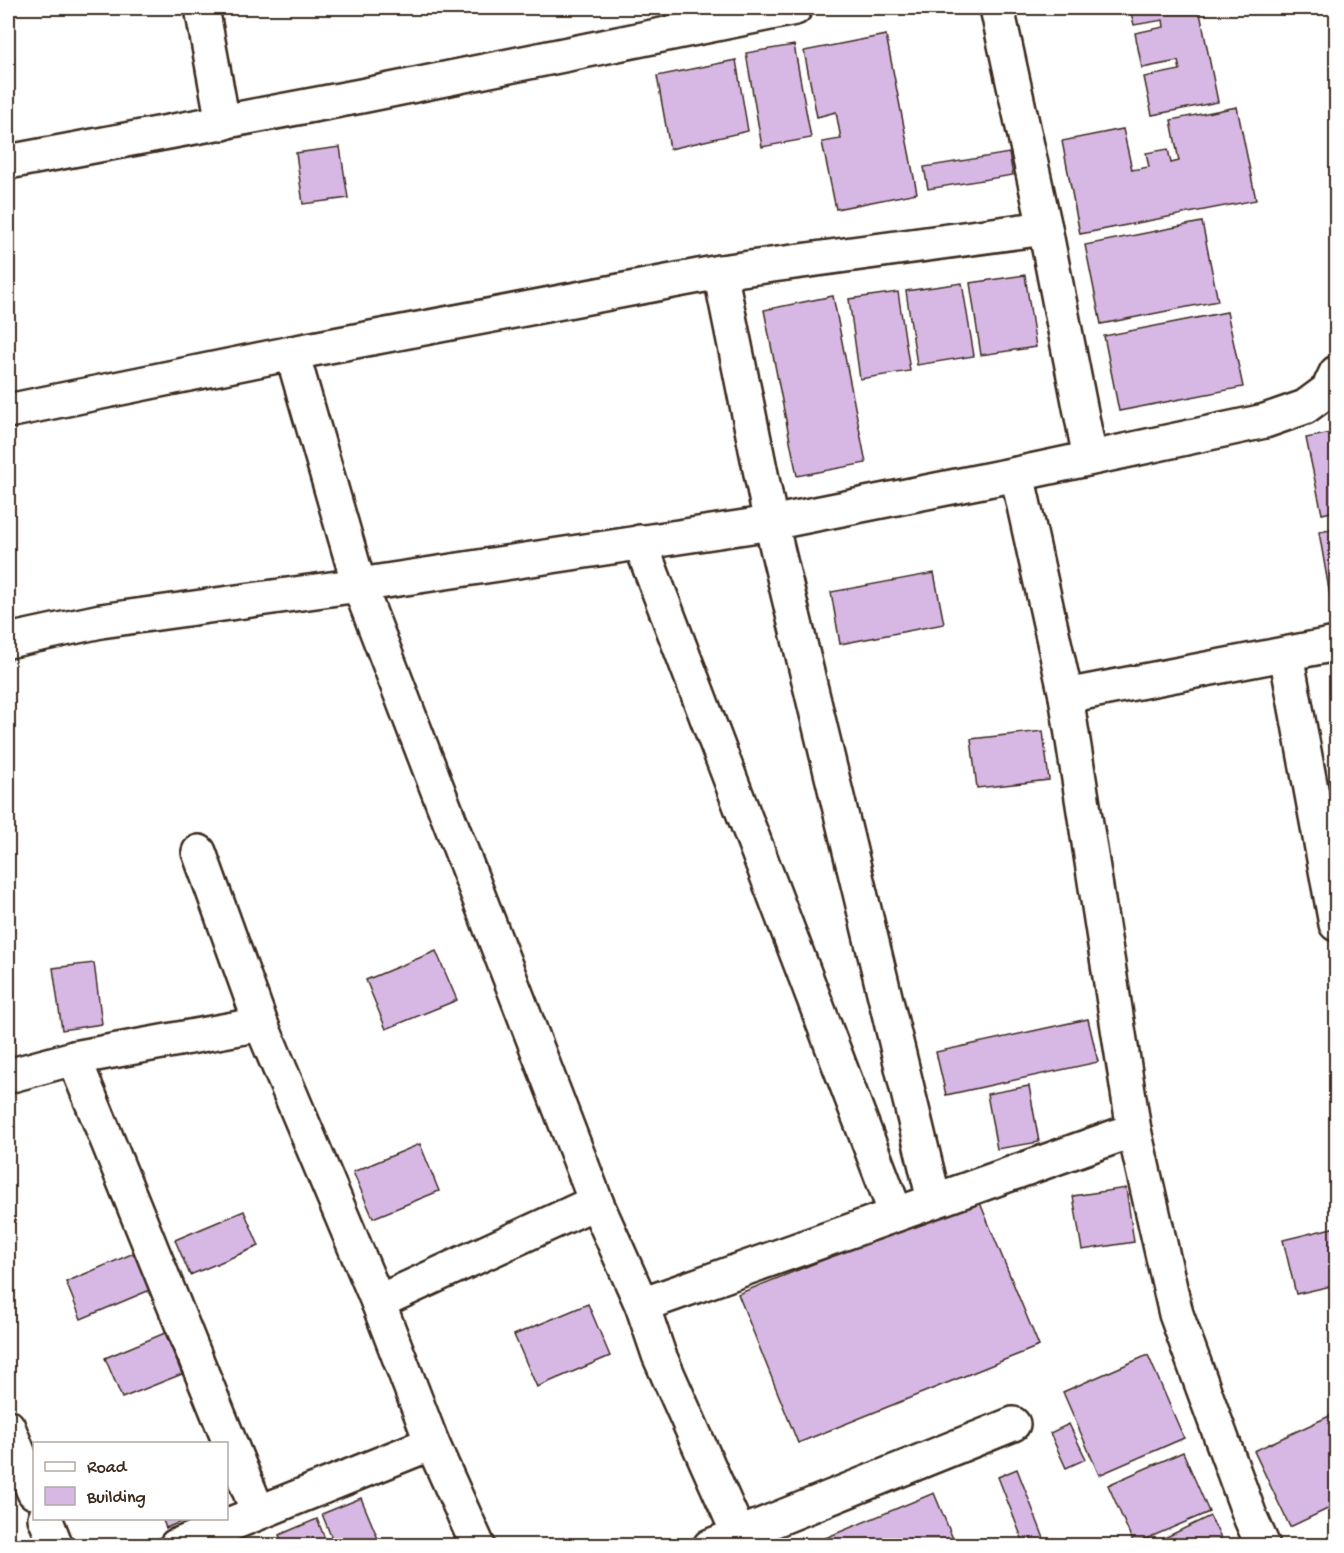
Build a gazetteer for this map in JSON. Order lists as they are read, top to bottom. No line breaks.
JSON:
{"legend":["Road","Building"]}
